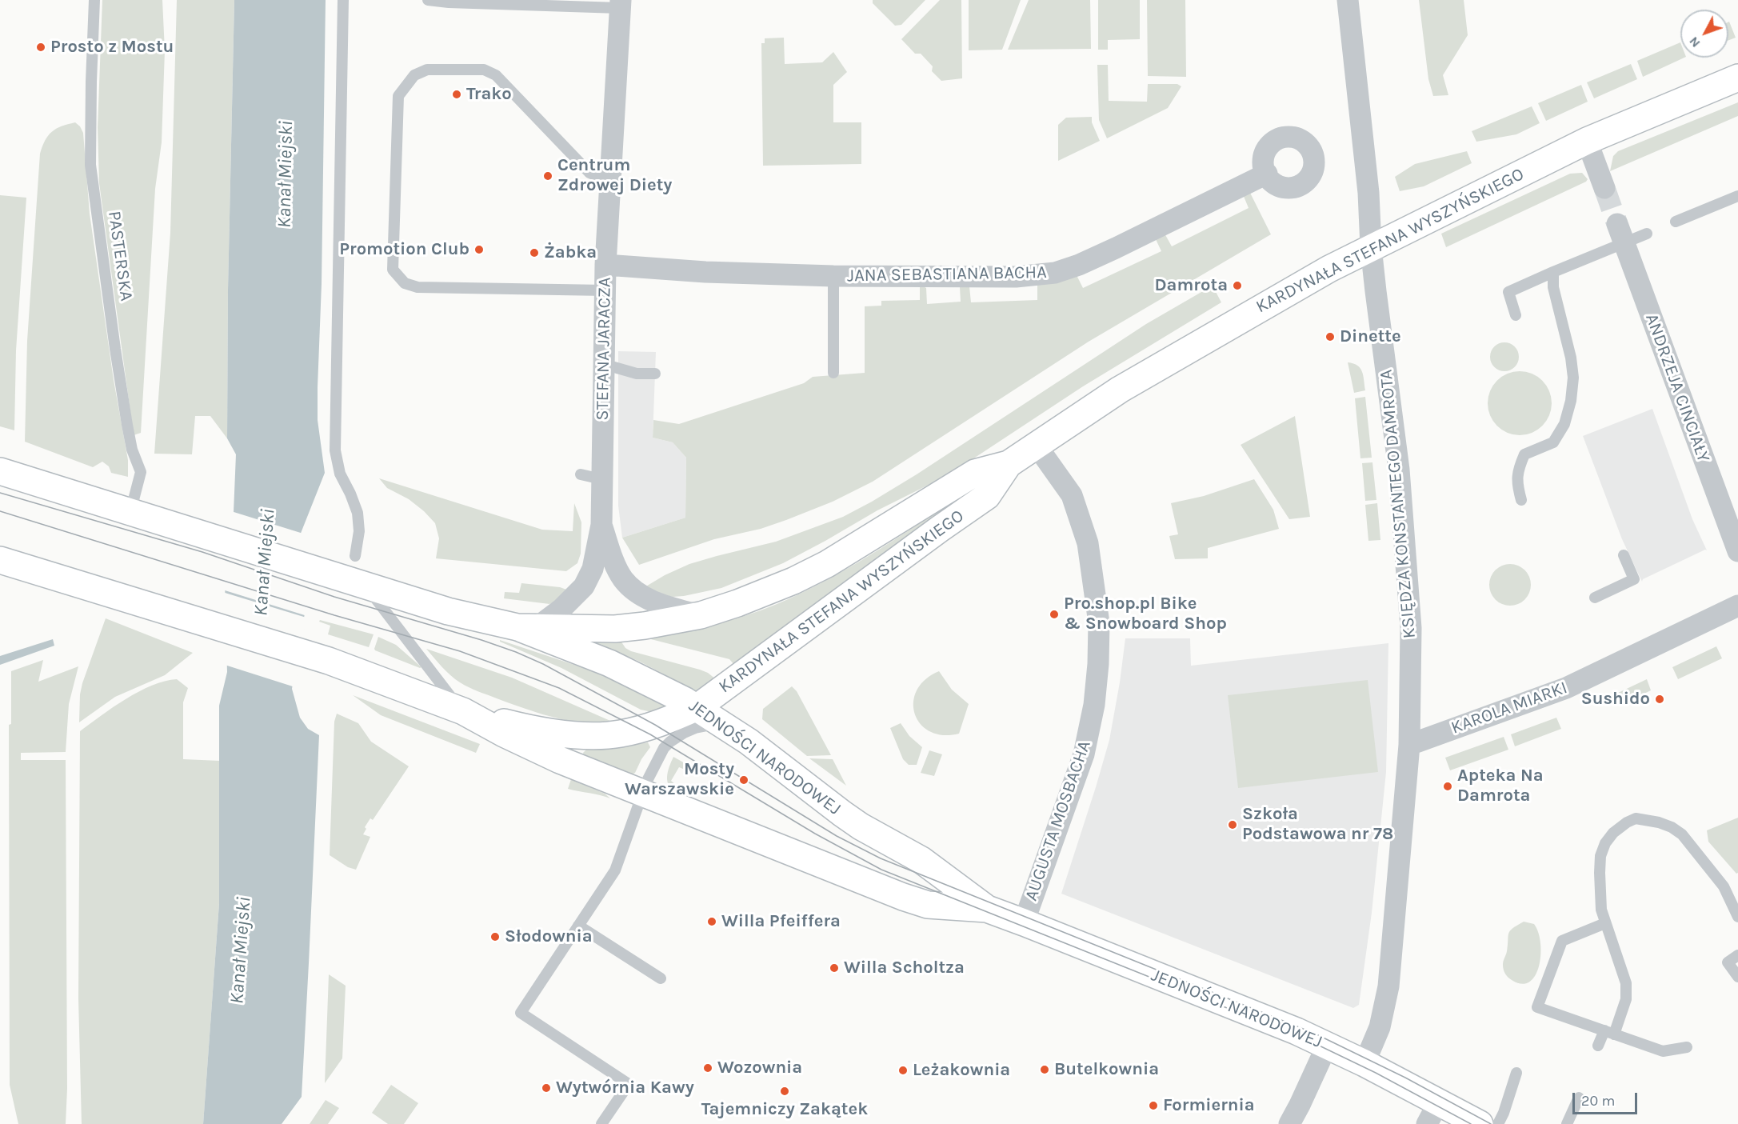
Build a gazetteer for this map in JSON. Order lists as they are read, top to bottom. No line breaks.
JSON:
{"streets":{"main road":["KARDYNAŁA STEFANA WYSZYŃSKIEGO","JEDNOŚCI NARODOWEJ"],"street":["JANA SEBASTIANA BACHA","STEFANA JARACZA","ANDRZEJA CINCIAŁY","KSIĘDZA KONSTANTEGO DAMROTA","KAROLA MIARKI","AUGUSTA MOSBACHA"],"lane":["PASTERSKA"]},"crossings":[["KARDYNAŁA STEFANA WYSZYŃSKIEGO","STEFANA JARACZA"],["KARDYNAŁA STEFANA WYSZYŃSKIEGO","KSIĘDZA KONSTANTEGO DAMROTA"],["KARDYNAŁA STEFANA WYSZYŃSKIEGO","JEDNOŚCI NARODOWEJ"],["KARDYNAŁA STEFANA WYSZYŃSKIEGO","AUGUSTA MOSBACHA"],["PASTERSKA","JEDNOŚCI NARODOWEJ"],["JANA SEBASTIANA BACHA","STEFANA JARACZA"],["STEFANA JARACZA","JEDNOŚCI NARODOWEJ"],["KSIĘDZA KONSTANTEGO DAMROTA","KAROLA MIARKI"],["KSIĘDZA KONSTANTEGO DAMROTA","JEDNOŚCI NARODOWEJ"],["JEDNOŚCI NARODOWEJ","AUGUSTA MOSBACHA"]],"water":["Kanał Miejski"],"places":["Prosto z Mostu","Trako","Centrum Zdrowej Diety","Promotion Club","Żabka","Damrota","Dinette","Pro.shop.pl Bike & Snowboard Shop","Sushido","Mosty Warszawskie","Apteka Na Damrota","Szkoła Podstawowa nr 78","Willa Pfeiffera","Słodownia","Willa Scholtza","Wozownia","Butelkownia","Leżakownia","Wytwórnia Kawy","Tajemniczy Zakątek","Formiernia"],"scale_bar":"20 m","north":"bottom left"}
